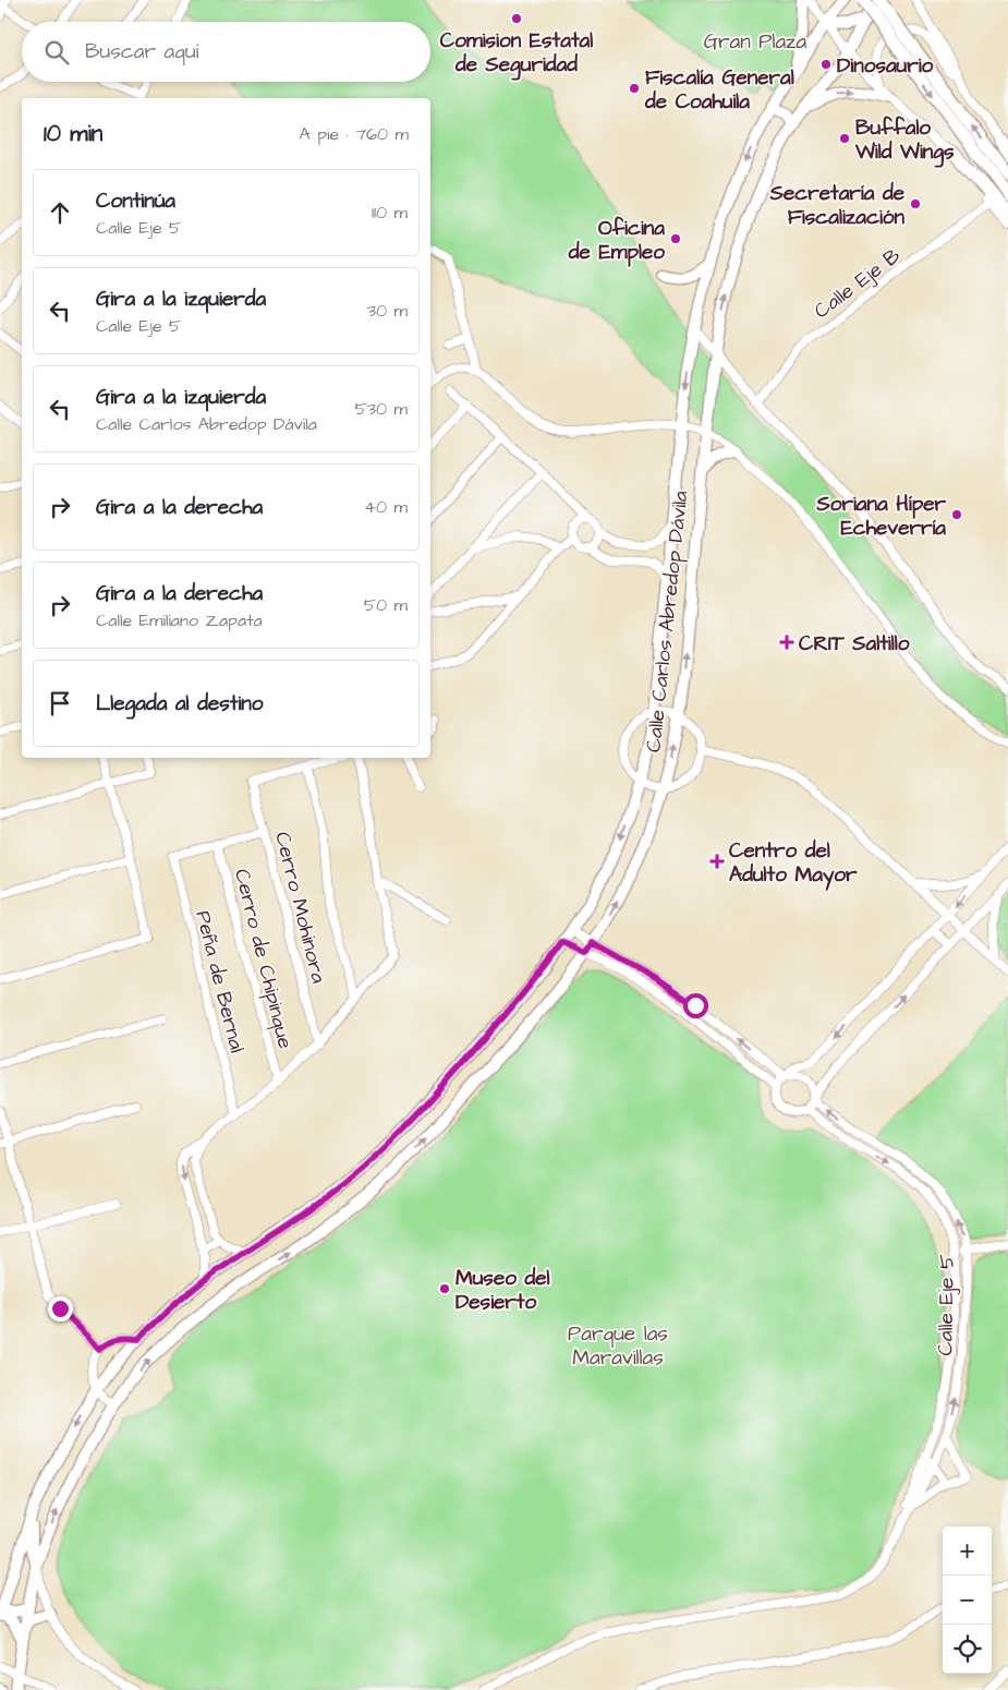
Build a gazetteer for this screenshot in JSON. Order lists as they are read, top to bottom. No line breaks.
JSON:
{"streets":{"main road":["Calle Carlos Abredop Dávila"],"street":["Calle Eje B","Cerro Mohinora","Cerro de Chipinque","Peña de Bernal","Calle Eje 5"]},"crossings":[["Cerro de Chipinque","Peña de Bernal"]],"parks":["Gran Plaza","Parque las Maravillas"],"places":{"other":["Comision Estatal de Seguridad","Dinosaurio","Fiscalía General de Coahuila","Buffalo Wild Wings","Secretaría de Fiscalización","Oficina de Empleo","Soriana Híper Echeverría","Museo del Desierto"],"health":["CRIT Saltillo","Centro del Adulto Mayor"]},"page":{"search":"Buscar aquí","heading":["10 min","A pie · 760 m"],"list":[["Continúa","Calle Eje 5","110 m"],["Gira a la izquierda","Calle Eje 5","30 m"],["Gira a la izquierda","Calle Carlos Abredop Dávila","530 m"],["Gira a la derecha","40 m"],["Gira a la derecha","Calle Emiliano Zapata","50 m"],"Llegada al destino"],"map_buttons":["+","−"]}}
